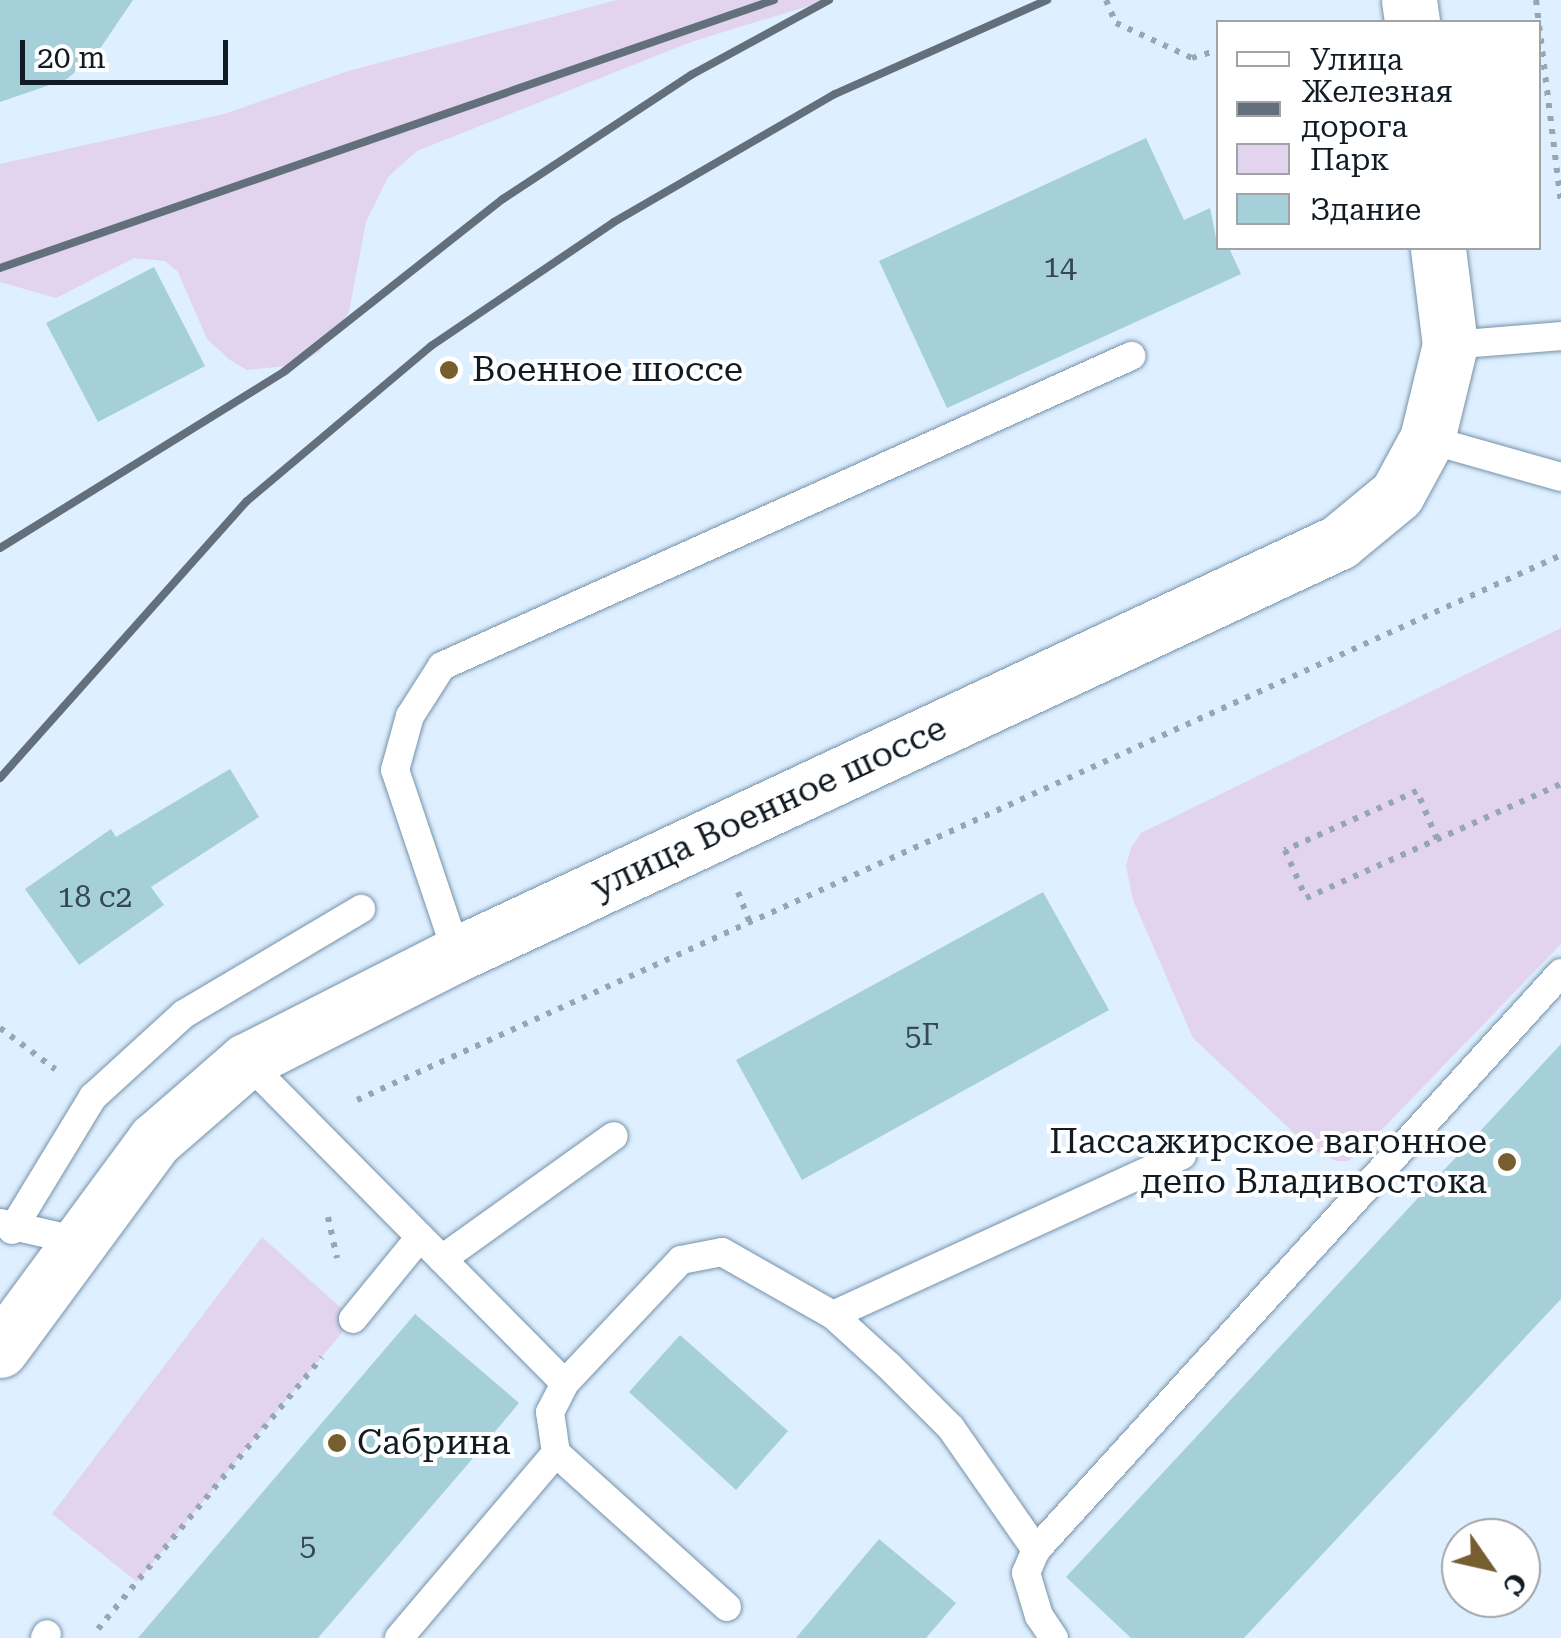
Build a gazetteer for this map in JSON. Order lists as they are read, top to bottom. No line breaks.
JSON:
{"streets":{"main road":["улица Военное шоссе"]},"places":["Военное шоссе","Пассажирское вагонное депо Владивостока","Сабрина"],"house_numbers":["14","18 с2","5Г","5"],"legend":["Улица","Железная дорога","Парк","Здание"],"scale_bar":"20 m","north":"bottom right"}
